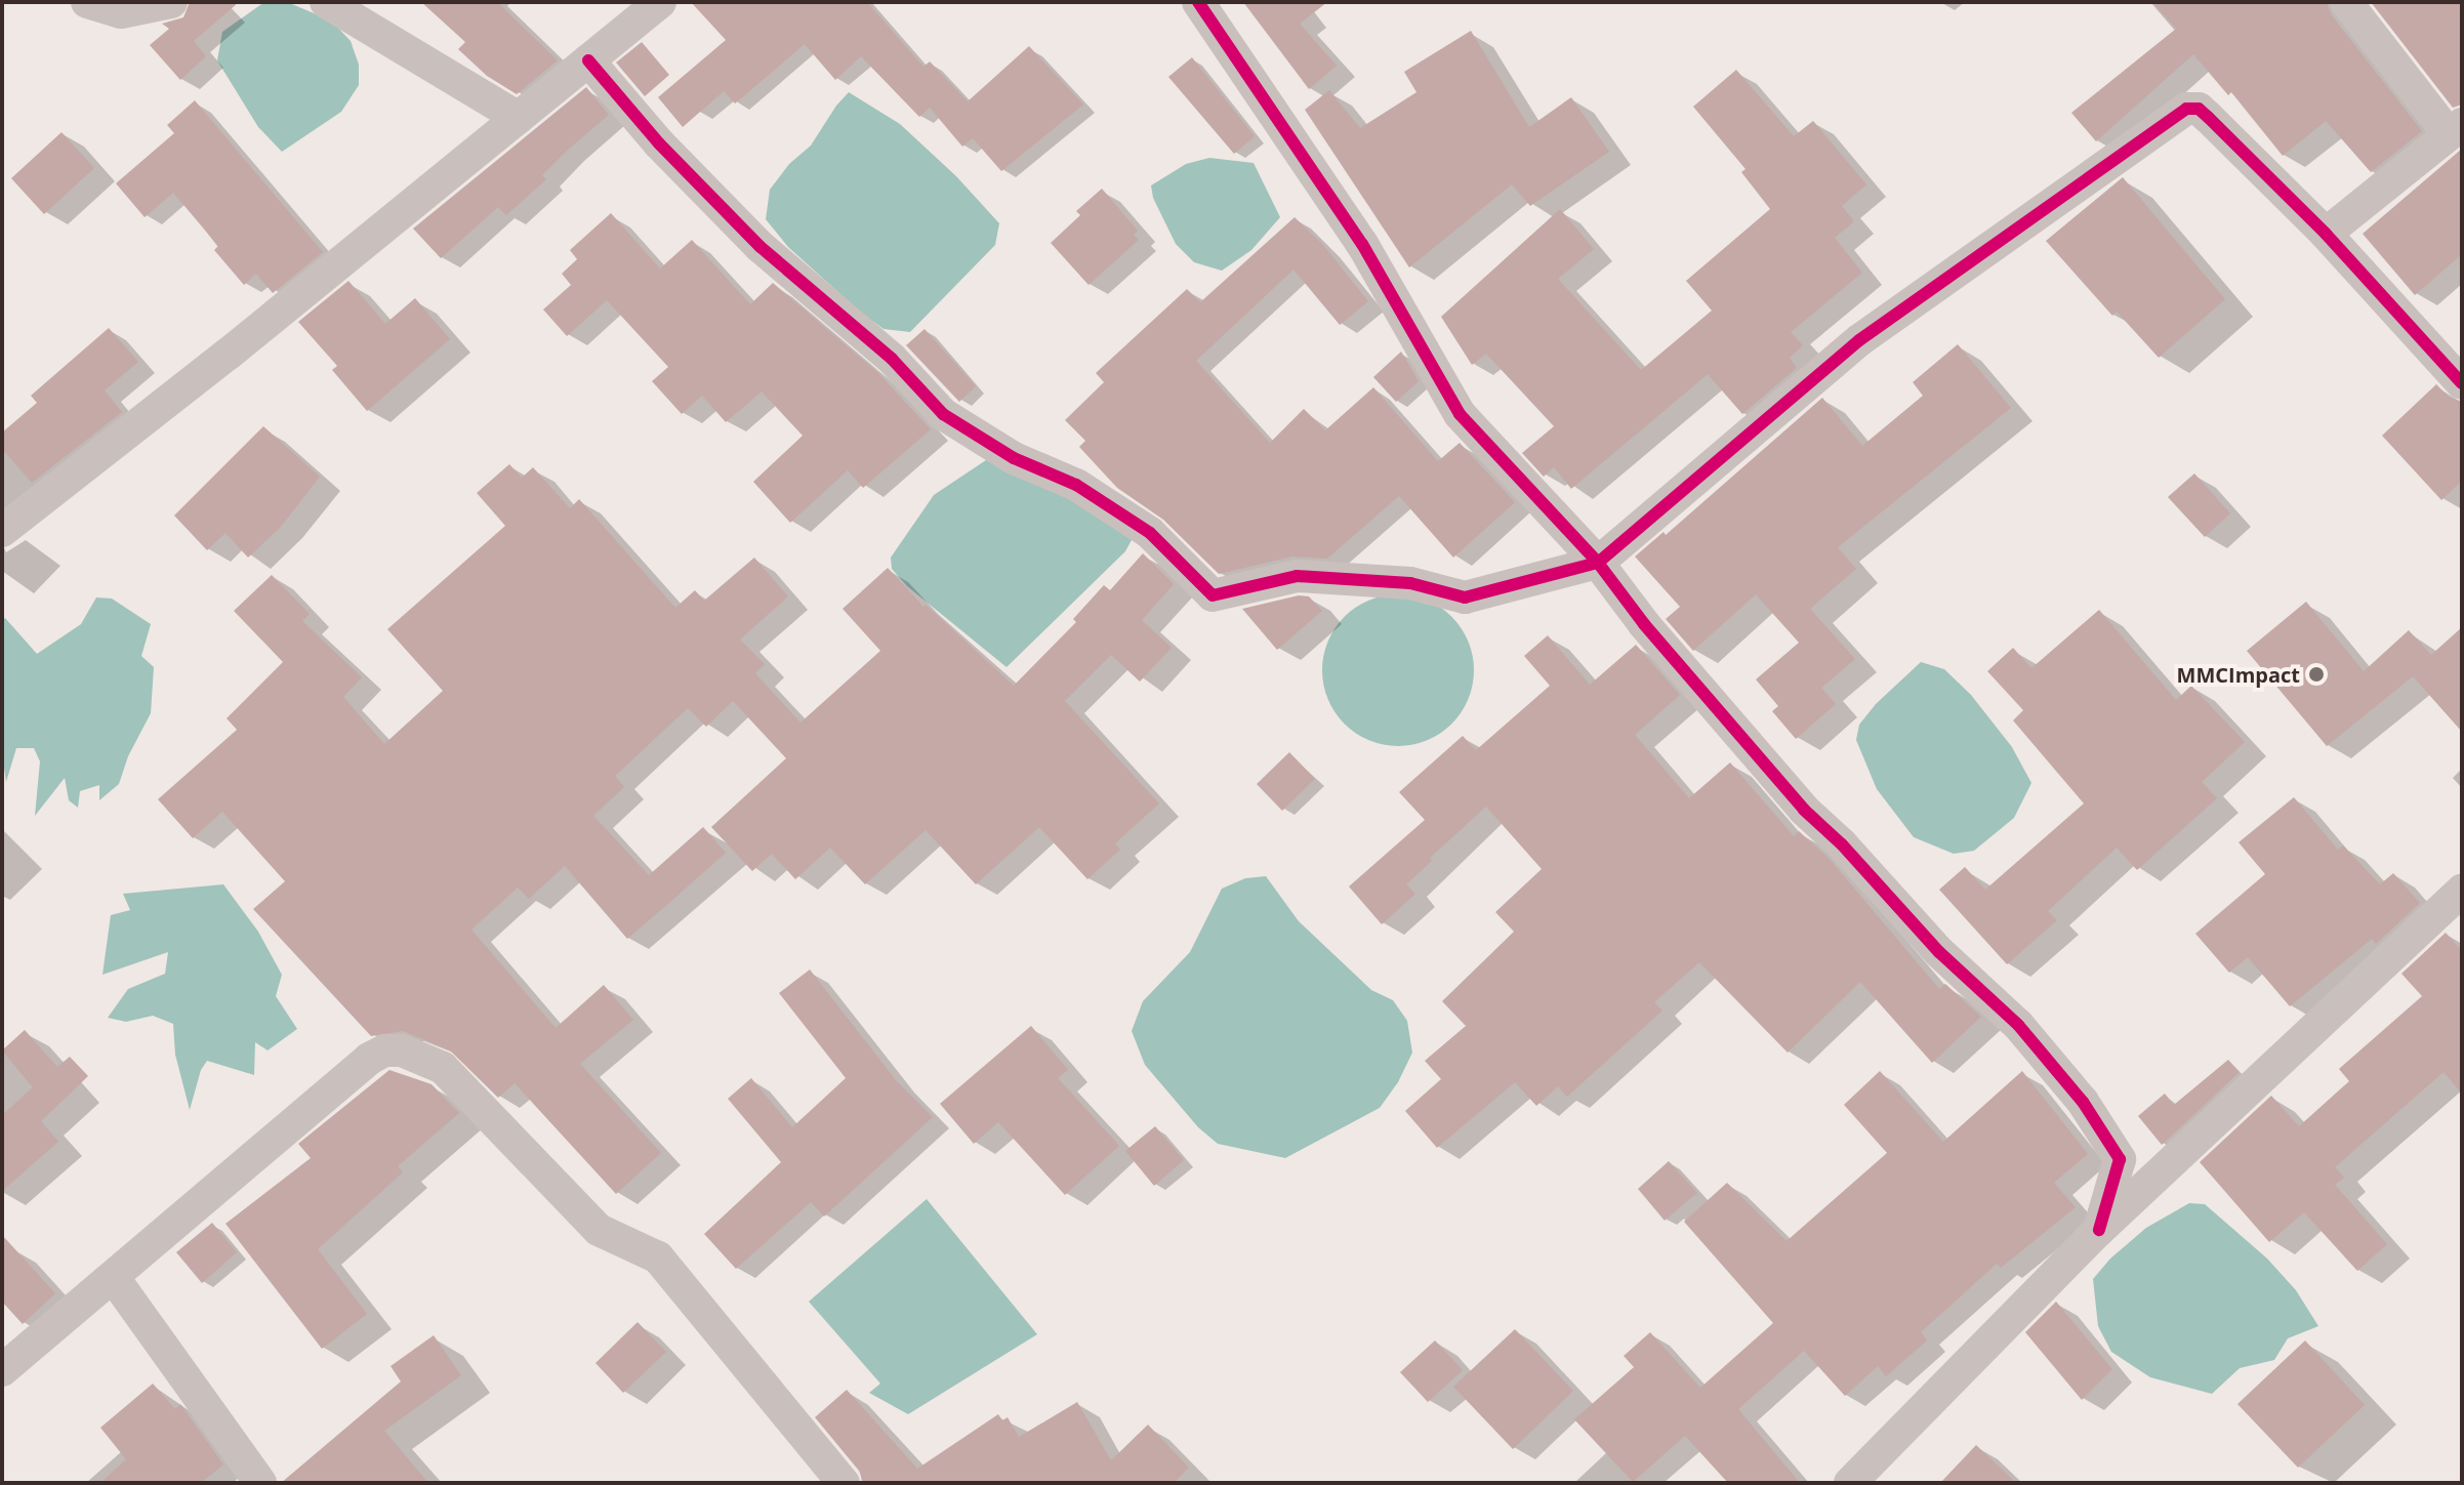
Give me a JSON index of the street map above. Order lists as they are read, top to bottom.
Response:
{
  "places": ["MMCImpact"]
}
